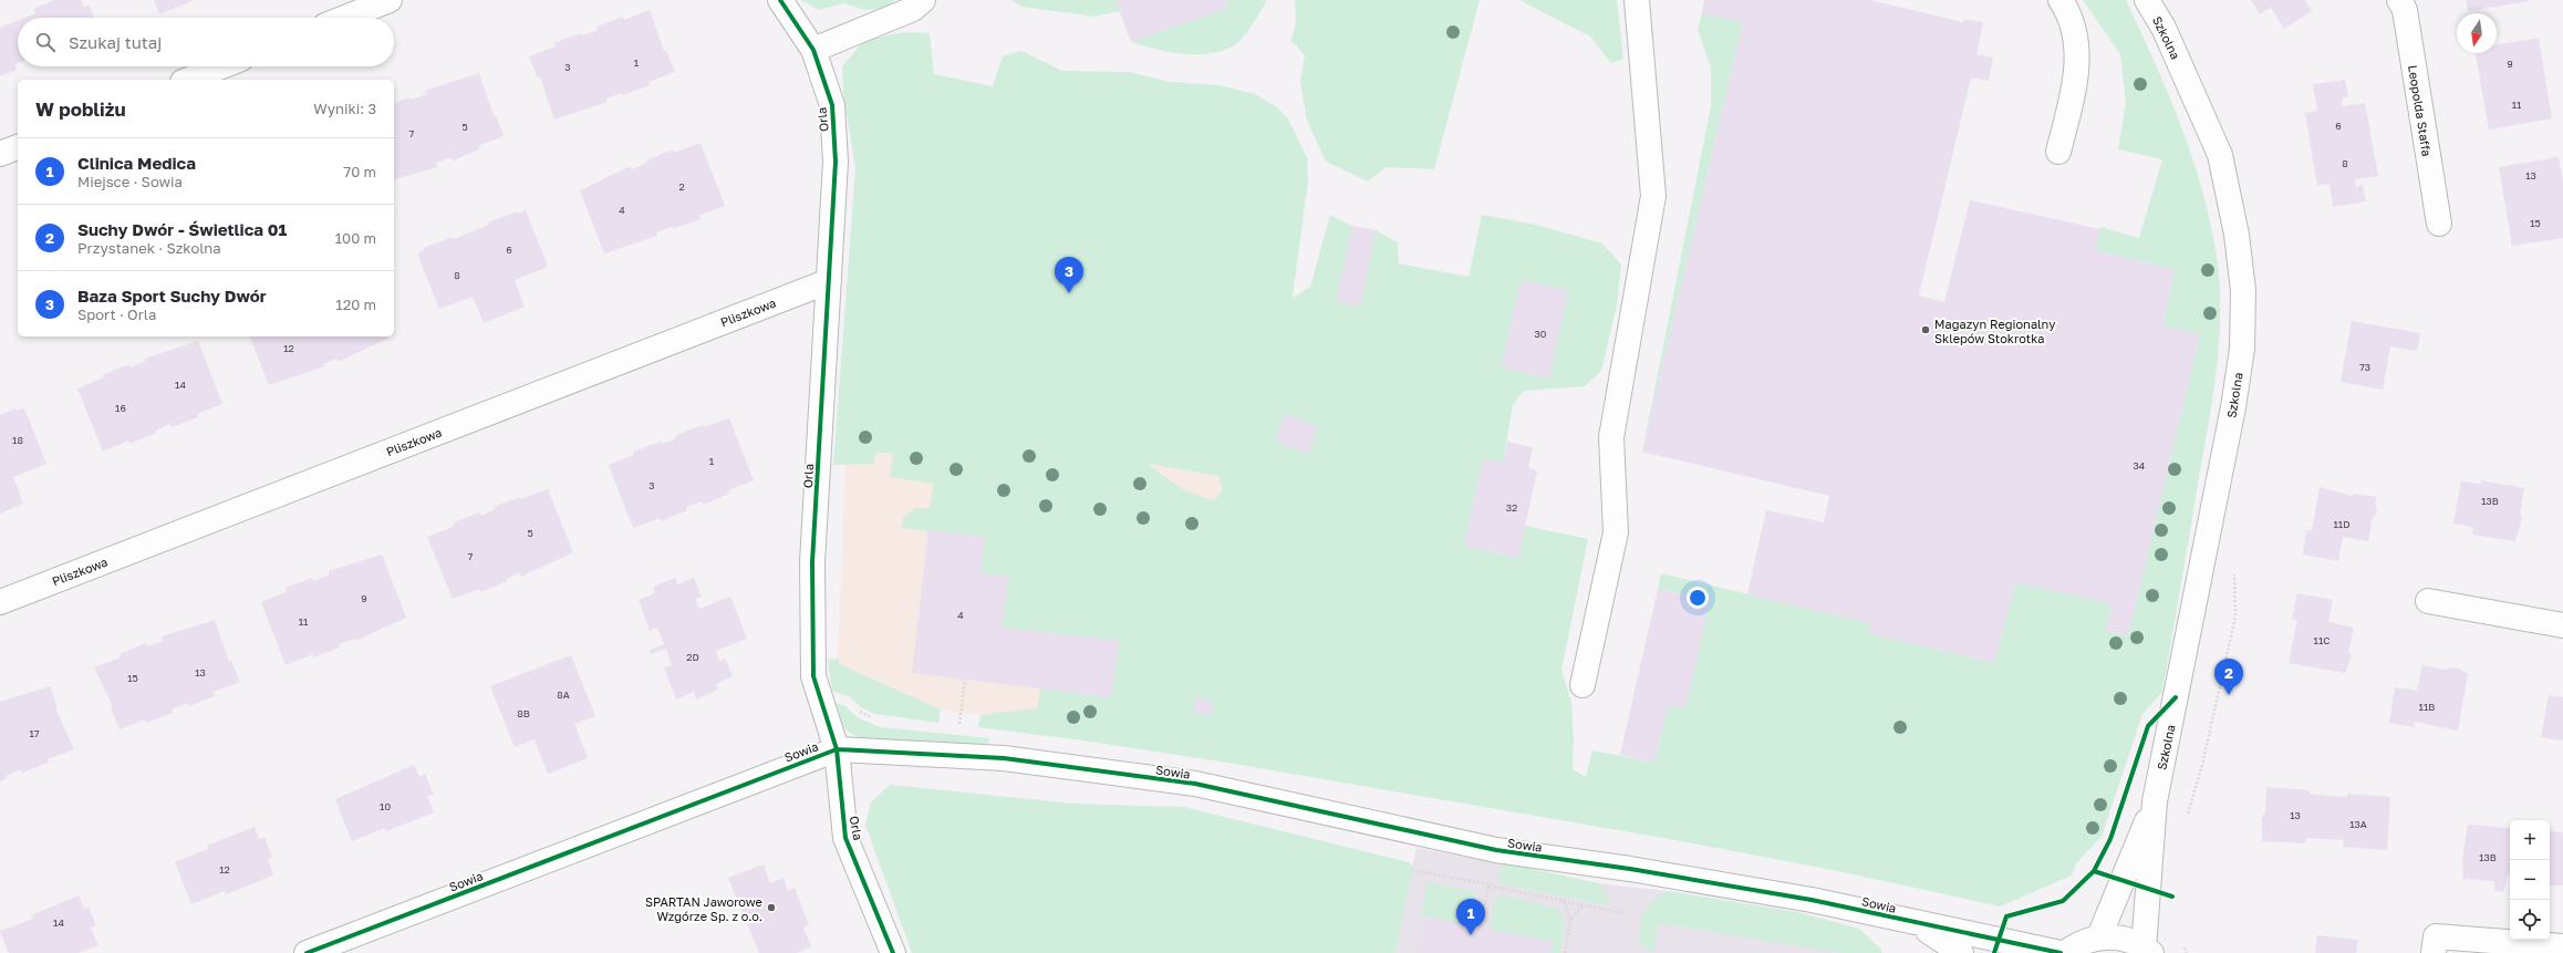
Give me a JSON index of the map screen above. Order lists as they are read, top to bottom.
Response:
{
  "streets": {
    "street": [
      "Szkolna",
      "Leopolda Staffa",
      "Orla",
      "Pliszkowa",
      "Sowia"
    ]
  },
  "crossings": [
    ["Orla", "Pliszkowa"],
    ["Orla", "Sowia"]
  ],
  "places": ["Magazyn Regionalny Sklepów Stokrotka", "SPARTAN Jaworowe Wzgórze Sp. z o.o."],
  "house_numbers": [
    "1",
    "9",
    "3",
    "11",
    "6",
    "5",
    "7",
    "8",
    "13",
    "2",
    "4",
    "15",
    "6",
    "8",
    "30",
    "12",
    "73",
    "14",
    "16",
    "18",
    "1",
    "34",
    "3",
    "13B",
    "32",
    "11D",
    "5",
    "7",
    "9",
    "4",
    "11",
    "11C",
    "2D",
    "13",
    "15",
    "8A",
    "11B",
    "8B",
    "17",
    "10",
    "13",
    "13A",
    "13B",
    "12",
    "14"
  ],
  "north": "bottom",
  "page": {
    "search": "Szukaj tutaj",
    "heading": ["W pobliżu", "Wyniki: 3"],
    "list": [
      {
        "mark": "1",
        "name": "Clinica Medica",
        "note": "Miejsce · Sowia",
        "value": "70 m"
      },
      {
        "mark": "2",
        "name": "Suchy Dwór - Świetlica 01",
        "note": "Przystanek · Szkolna",
        "value": "100 m"
      },
      {
        "mark": "3",
        "name": "Baza Sport Suchy Dwór",
        "note": "Sport · Orla",
        "value": "120 m"
      }
    ],
    "pins": ["3", "2", "1"],
    "map_buttons": ["+", "−"]
  }
}
